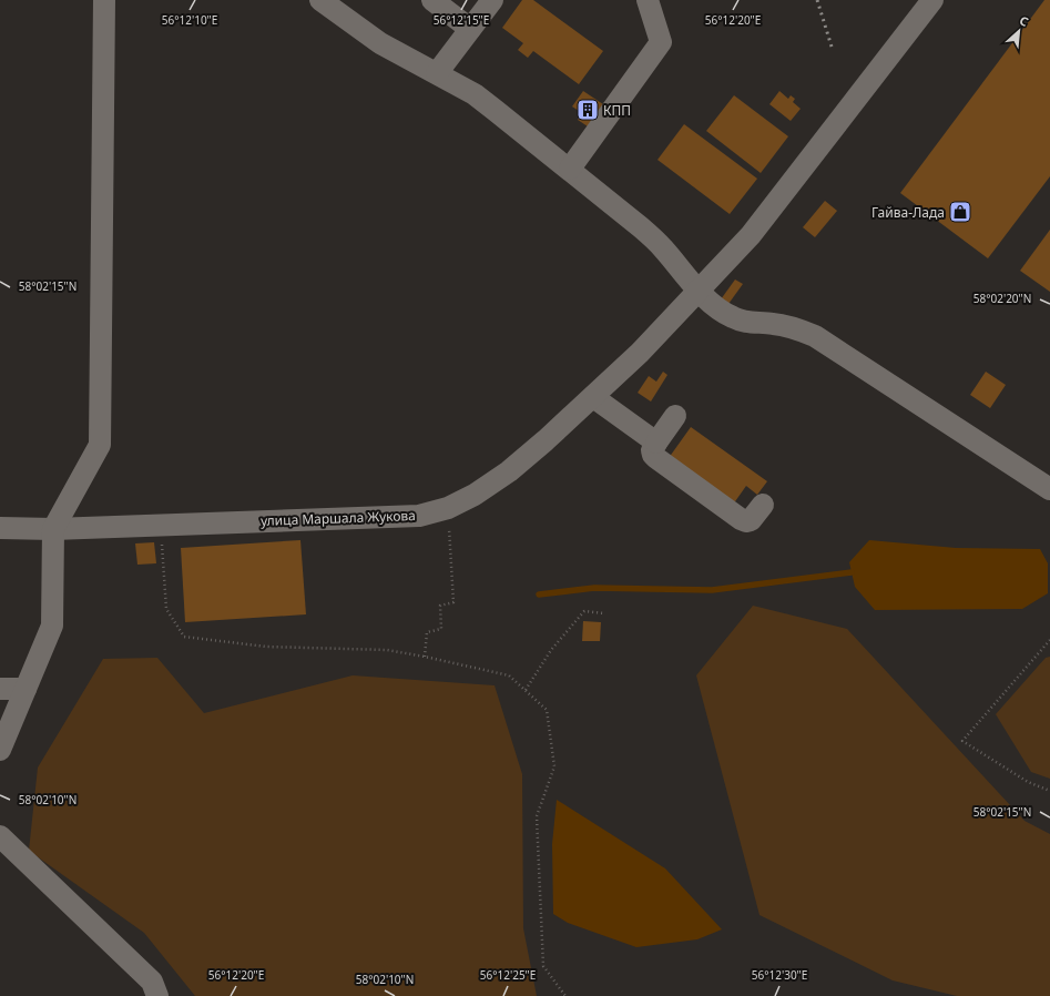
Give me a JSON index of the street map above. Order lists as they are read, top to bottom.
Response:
{
  "streets": {
    "street": ["улица Маршала Жукова"]
  },
  "places": {
    "building": ["КПП"],
    "shop": ["Гайва-Лада"]
  },
  "north": "top right",
  "coordinates": [
    "56°12'10\"E",
    "56°12'15\"E",
    "56°12'20\"E",
    "58°02'15\"N",
    "58°02'20\"N",
    "58°02'10\"N",
    "56°12'25\"E",
    "56°12'30\"E"
  ]
}
